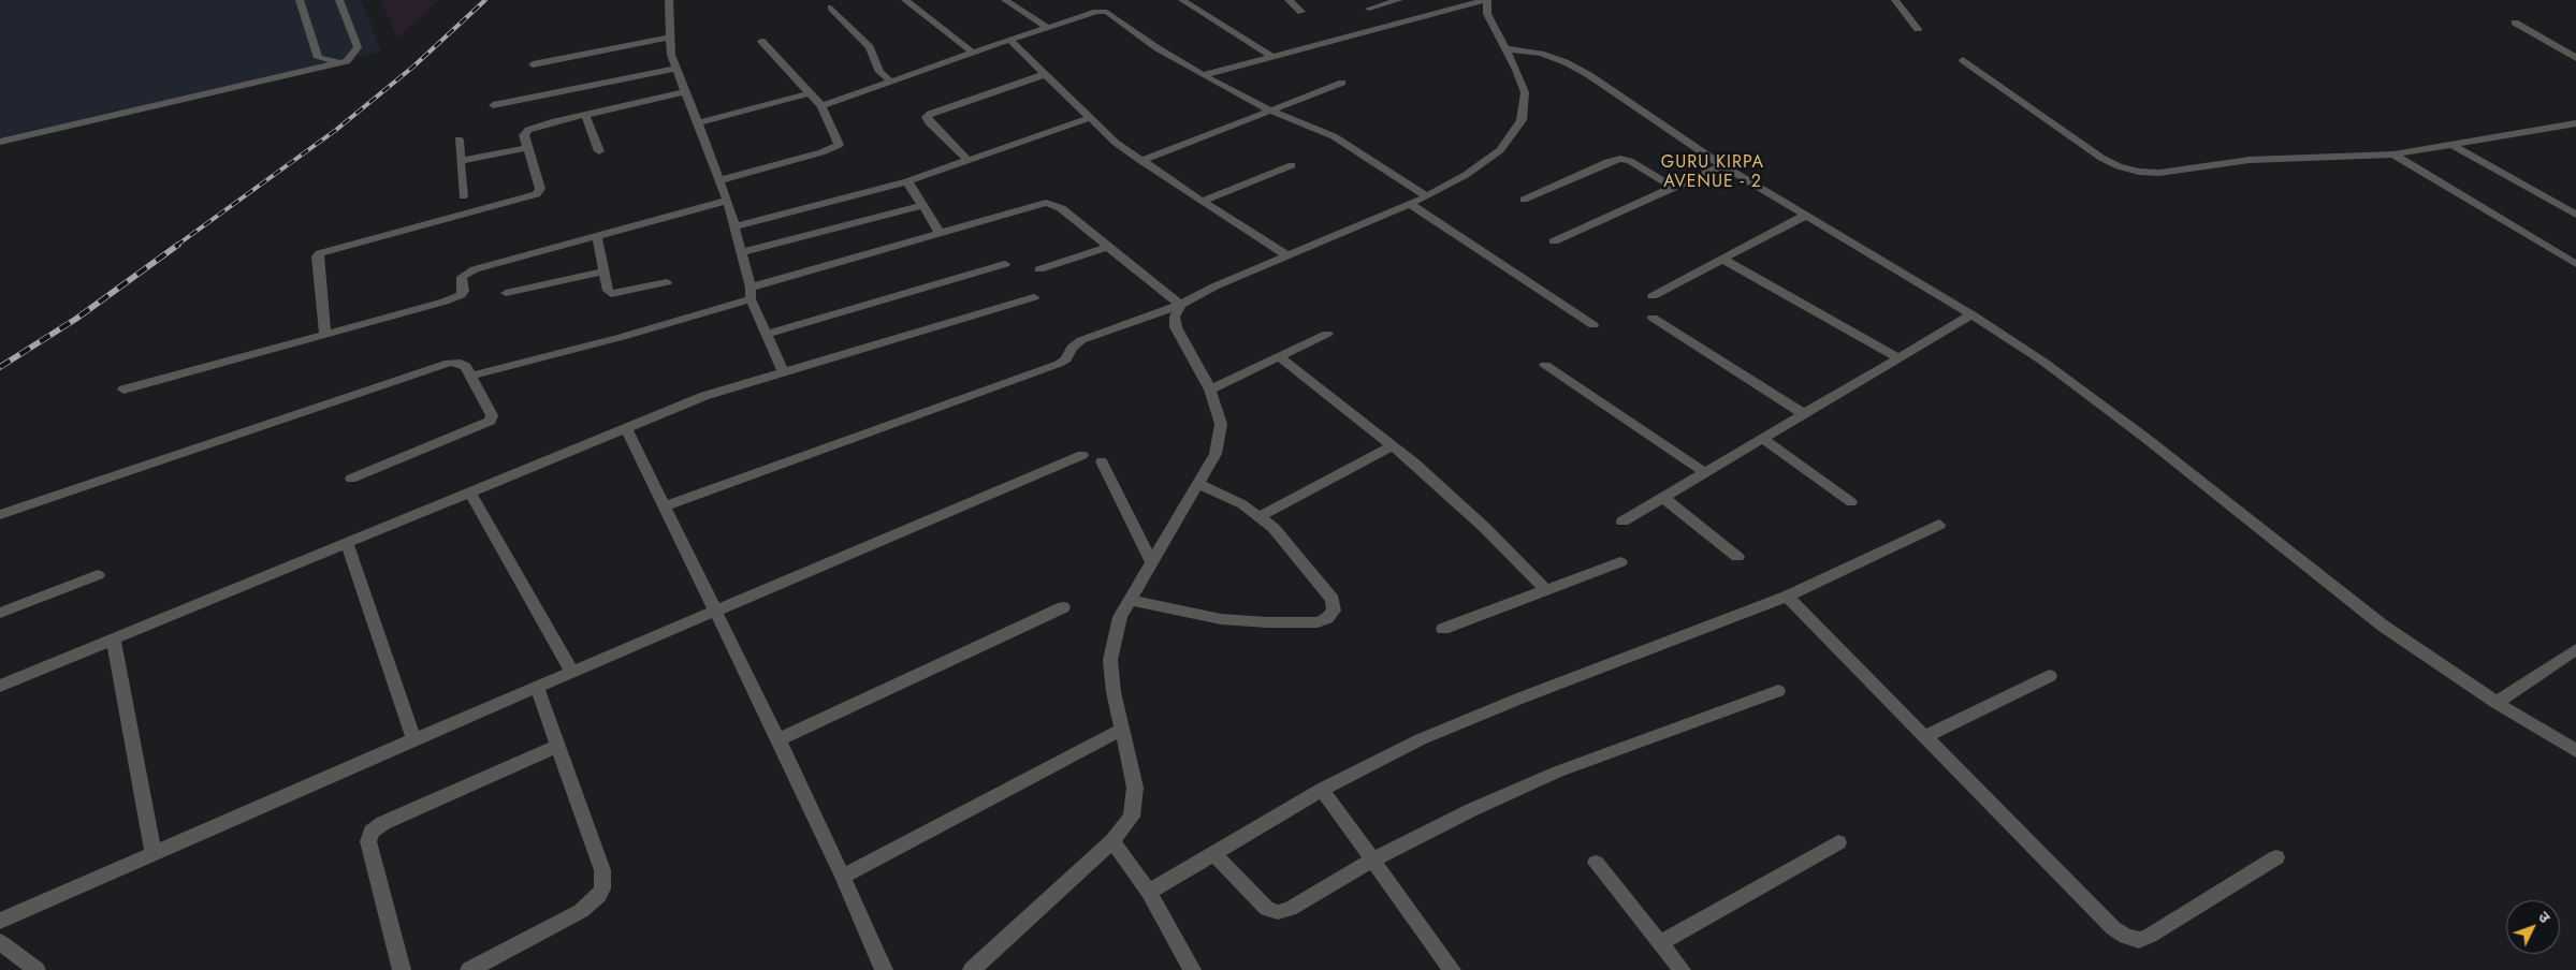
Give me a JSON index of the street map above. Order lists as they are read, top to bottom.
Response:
{
  "districts": ["GURU KIRPA AVENUE - 2"],
  "north": "top right"
}
